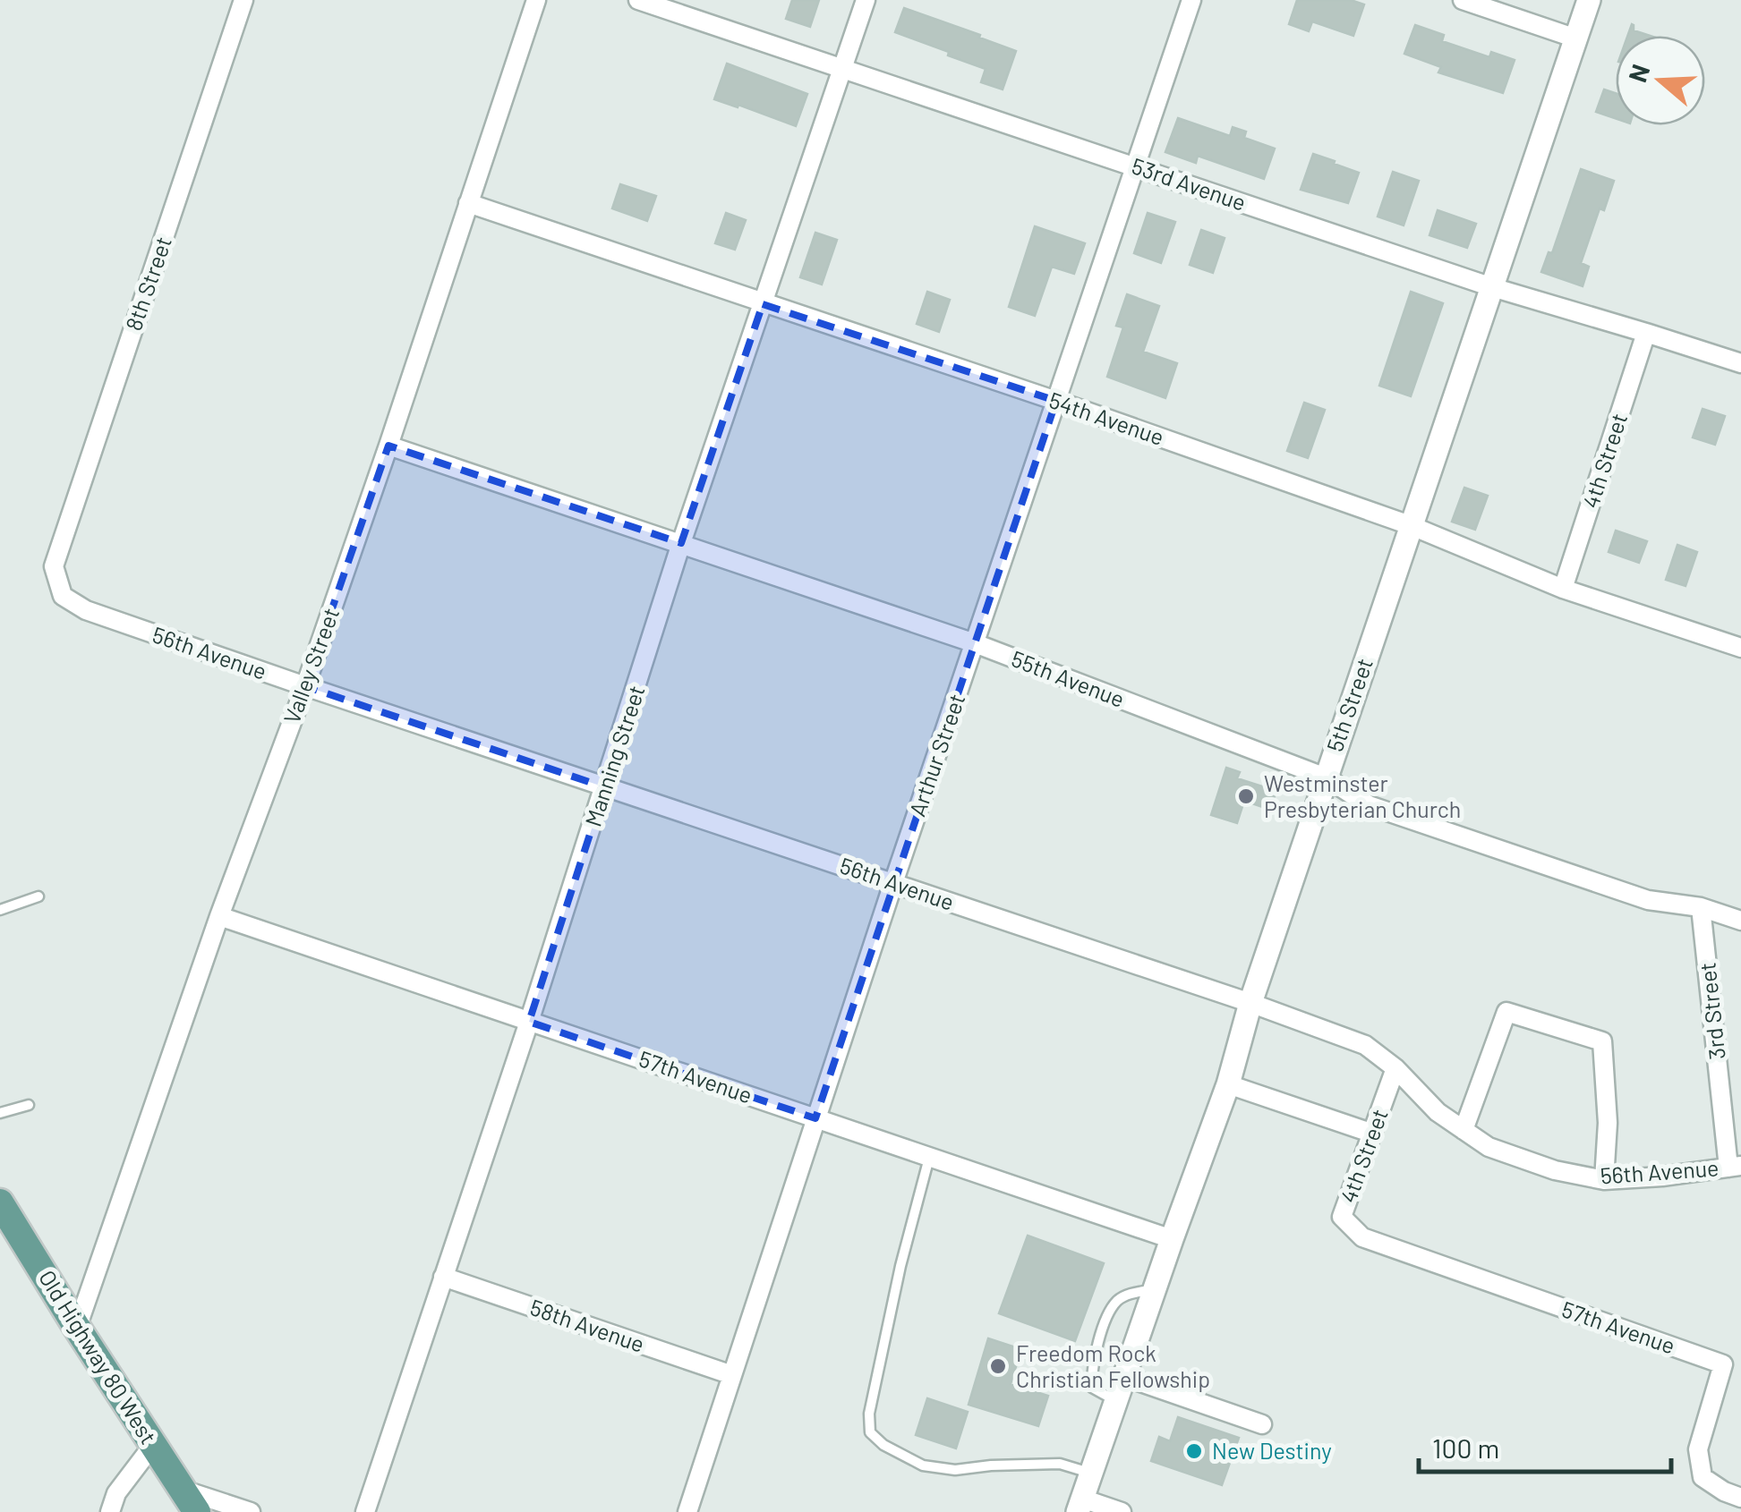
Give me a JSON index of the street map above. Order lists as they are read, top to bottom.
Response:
{
  "streets": {
    "main road": ["Old Highway 80 West"],
    "street": [
      "53rd Avenue",
      "8th Street",
      "54th Avenue",
      "4th Street",
      "56th Avenue",
      "Valley Street",
      "55th Avenue",
      "5th Street",
      "Arthur Street",
      "Manning Street",
      "3rd Street",
      "57th Avenue",
      "58th Avenue"
    ]
  },
  "crossings": [
    ["53rd Avenue", "4th Street"],
    ["53rd Avenue", "5th Street"],
    ["53rd Avenue", "Arthur Street"],
    ["53rd Avenue", "Manning Street"],
    ["8th Street", "56th Avenue"],
    ["54th Avenue", "4th Street"],
    ["54th Avenue", "Valley Street"],
    ["54th Avenue", "5th Street"],
    ["54th Avenue", "Arthur Street"],
    ["54th Avenue", "Manning Street"],
    ["4th Street", "56th Avenue"],
    ["4th Street", "57th Avenue"],
    ["56th Avenue", "Valley Street"],
    ["56th Avenue", "5th Street"],
    ["56th Avenue", "Arthur Street"],
    ["56th Avenue", "Manning Street"],
    ["56th Avenue", "3rd Street"],
    ["Valley Street", "55th Avenue"],
    ["Valley Street", "57th Avenue"],
    ["Valley Street", "Old Highway 80 West"],
    ["55th Avenue", "5th Street"],
    ["55th Avenue", "Arthur Street"],
    ["55th Avenue", "Manning Street"],
    ["55th Avenue", "3rd Street"],
    ["5th Street", "57th Avenue"],
    ["Arthur Street", "57th Avenue"],
    ["Arthur Street", "58th Avenue"],
    ["Manning Street", "57th Avenue"],
    ["Manning Street", "58th Avenue"]
  ],
  "places": ["Westminster Presbyterian Church", "Freedom Rock Christian Fellowship", "New Destiny"],
  "scale_bar": "100 m",
  "north": "left"
}
